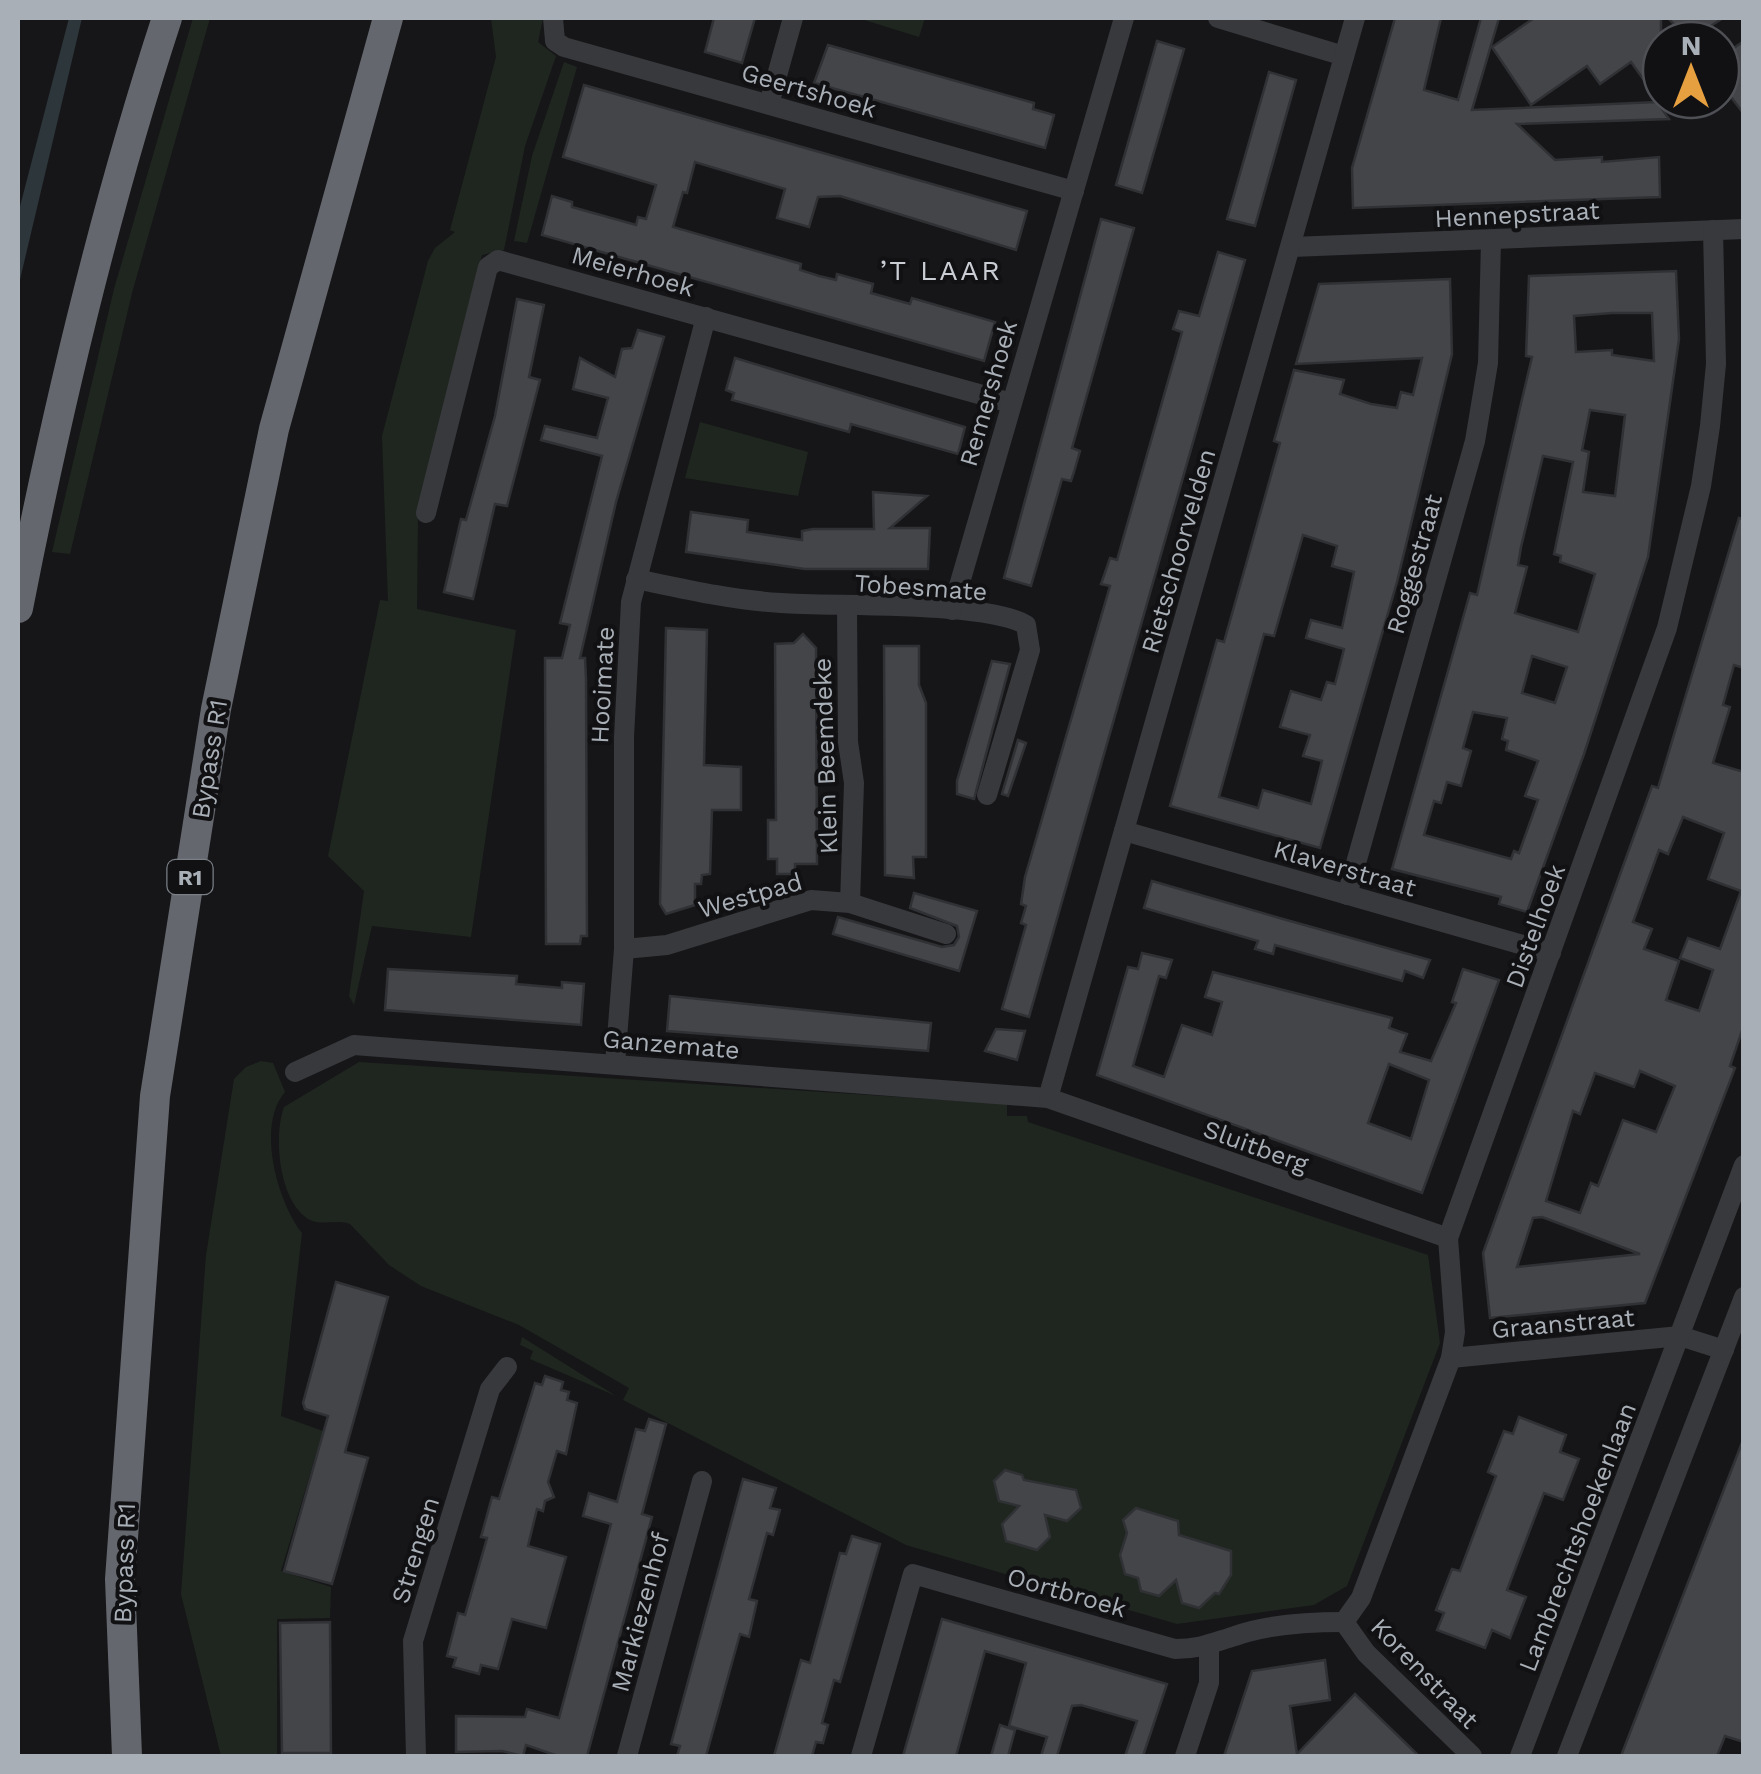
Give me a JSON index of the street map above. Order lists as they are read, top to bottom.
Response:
{
  "streets": {
    "highway": ["Bypass R1", "R1"],
    "street": [
      "Geertshoek",
      "Hennepstraat",
      "Meierhoek",
      "Remershoek",
      "Rietschoorvelden",
      "Roggestraat",
      "Tobesmate",
      "Hooimate",
      "Klein Beemdeke",
      "Klaverstraat",
      "Westpad",
      "Distelhoek",
      "Ganzemate",
      "Sluitberg",
      "Graanstraat",
      "Lambrechtshoekenlaan",
      "Strengen",
      "Oortbroek",
      "Markiezenhof",
      "Korenstraat"
    ]
  },
  "crossings": [
    ["Geertshoek", "Remershoek"],
    ["Hennepstraat", "Rietschoorvelden"],
    ["Hennepstraat", "Roggestraat"],
    ["Hennepstraat", "Distelhoek"],
    ["Meierhoek", "Remershoek"],
    ["Meierhoek", "Hooimate"],
    ["Remershoek", "Tobesmate"],
    ["Rietschoorvelden", "Klaverstraat"],
    ["Rietschoorvelden", "Ganzemate"],
    ["Rietschoorvelden", "Sluitberg"],
    ["Roggestraat", "Klaverstraat"],
    ["Tobesmate", "Hooimate"],
    ["Tobesmate", "Klein Beemdeke"],
    ["Hooimate", "Westpad"],
    ["Hooimate", "Ganzemate"],
    ["Klein Beemdeke", "Westpad"],
    ["Klaverstraat", "Distelhoek"],
    ["Distelhoek", "Sluitberg"],
    ["Distelhoek", "Graanstraat"],
    ["Distelhoek", "Korenstraat"],
    ["Ganzemate", "Sluitberg"],
    ["Graanstraat", "Lambrechtshoekenlaan"]
  ],
  "districts": ["’T LAAR"],
  "north": "top"
}
